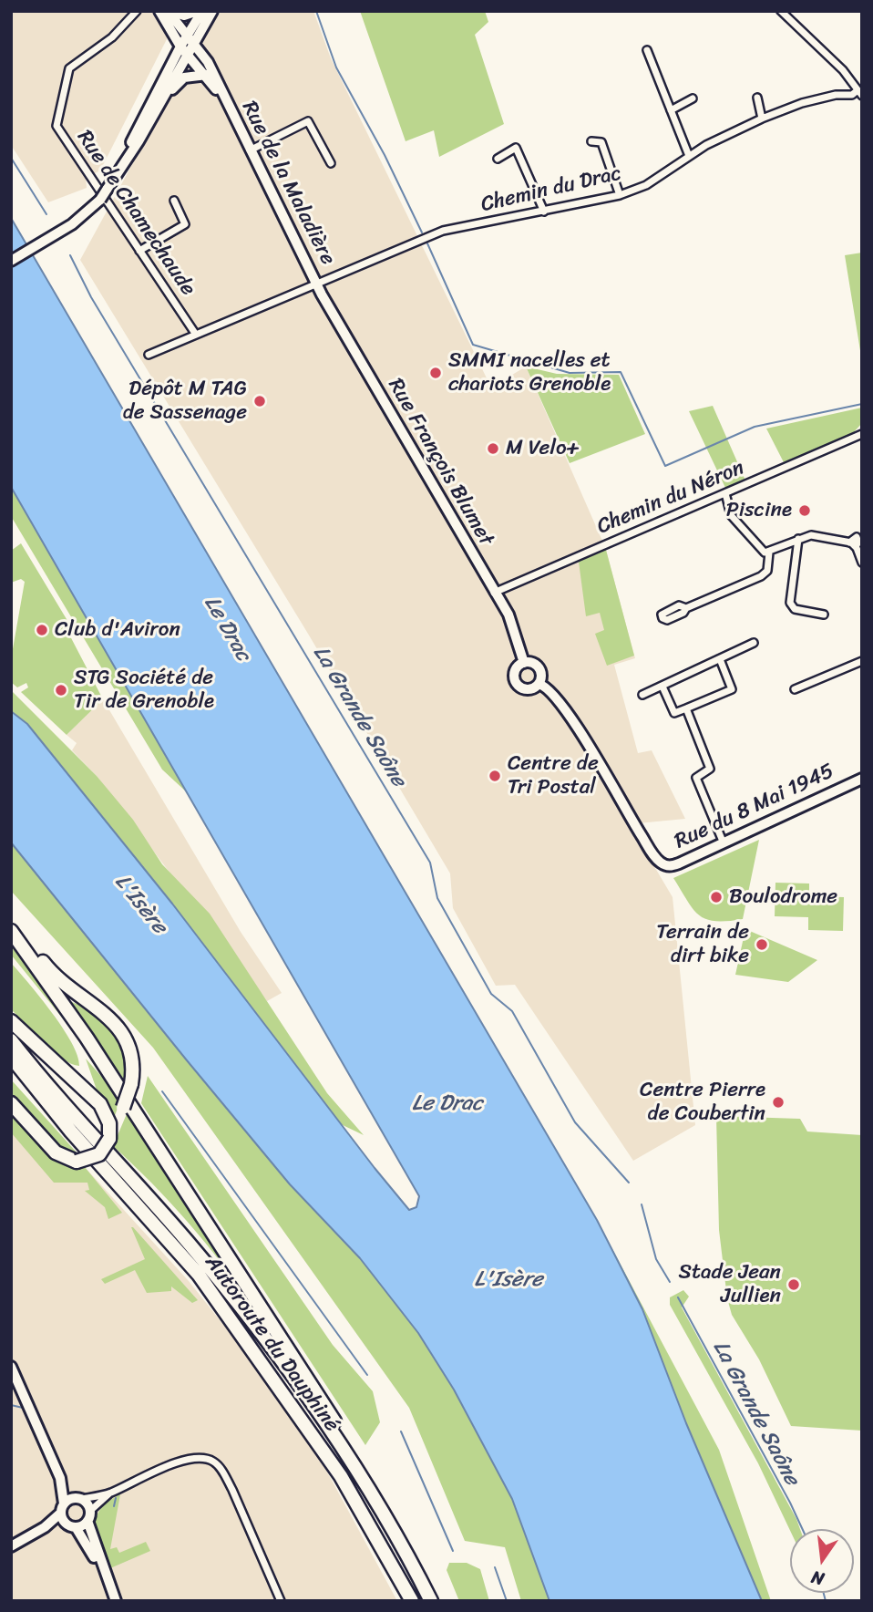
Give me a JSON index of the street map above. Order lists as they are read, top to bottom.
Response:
{
  "streets": {
    "highway": ["Autoroute du Dauphiné"],
    "street": [
      "Rue de la Maladière",
      "Chemin du Drac",
      "Rue de Chamechaude",
      "Rue François Blumet",
      "Chemin du Néron",
      "Rue du 8 Mai 1945"
    ]
  },
  "crossings": [
    ["Rue de la Maladière", "Chemin du Drac"],
    ["Rue de la Maladière", "Rue François Blumet"],
    ["Chemin du Drac", "Rue François Blumet"],
    ["Rue François Blumet", "Chemin du Néron"],
    ["Rue François Blumet", "Rue du 8 Mai 1945"]
  ],
  "water": ["Le Drac", "La Grande Saône", "L'Isère"],
  "places": [
    "SMMI nacelles et chariots Grenoble",
    "Dépôt M TAG de Sassenage",
    "M Velo+",
    "Piscine",
    "Club d'Aviron",
    "STG Société de Tir de Grenoble",
    "Centre de Tri Postal",
    "Boulodrome",
    "Terrain de dirt bike",
    "Centre Pierre de Coubertin",
    "Stade Jean Jullien"
  ],
  "north": "bottom"
}
